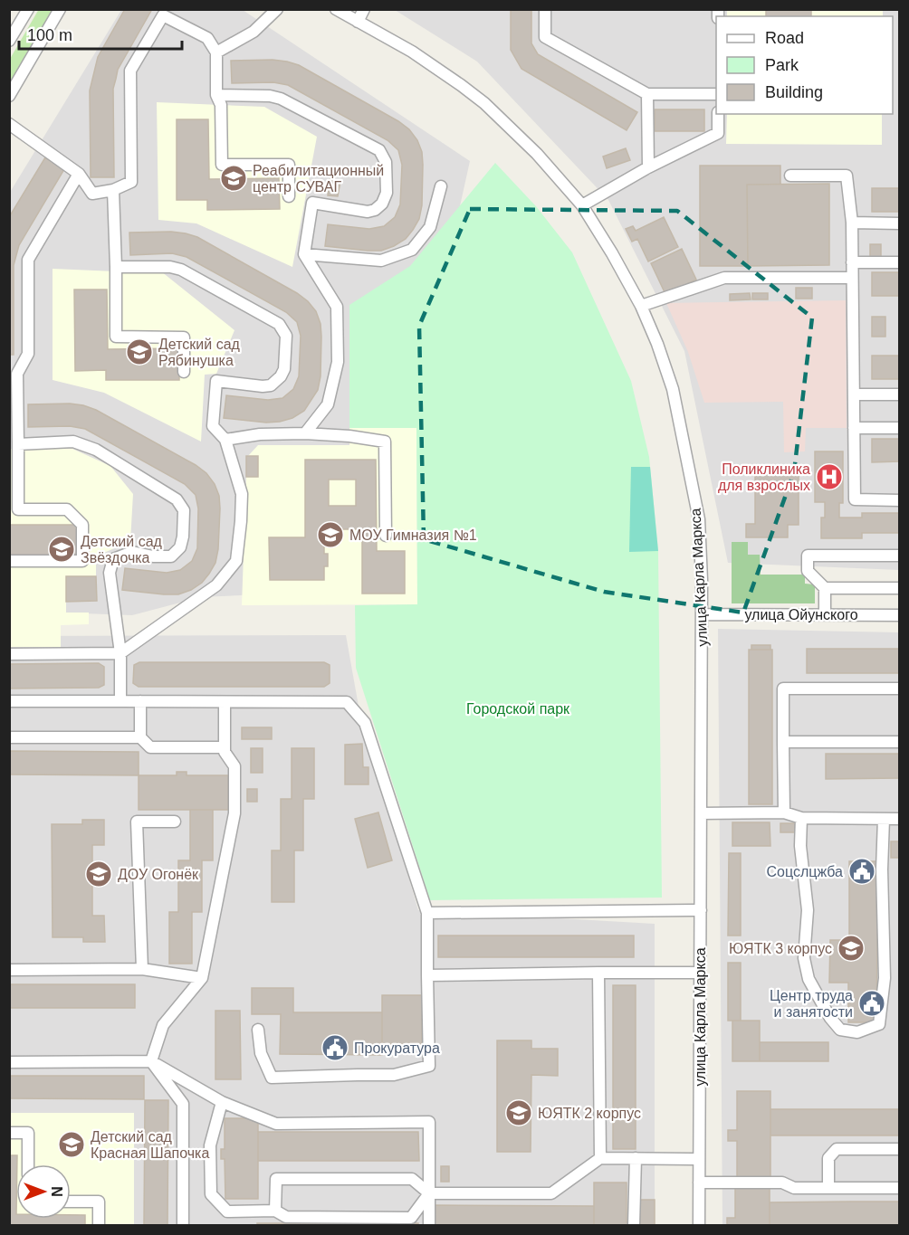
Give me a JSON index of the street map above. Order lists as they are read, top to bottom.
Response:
{
  "streets": {
    "street": ["улица Карла Маркса", "улица Ойунского"]
  },
  "crossings": [
    ["улица Карла Маркса", "улица Ойунского"]
  ],
  "parks": ["Городской парк"],
  "places": {
    "school or university": [
      "Реабилитационный центр СУВАГ",
      "Детский сад Рябинушка",
      "МОУ Гимназия №1",
      "Детский сад Звёздочка",
      "ДОУ Огонёк",
      "ЮЯТК 3 корпус",
      "ЮЯТК 2 корпус",
      "Детский сад Красная Шапочка"
    ],
    "hospital": ["Поликлиника для взрослых"],
    "public building": ["Соцслцжба", "Центр труда и занятости", "Прокуратура"]
  },
  "legend": ["Road", "Park", "Building"],
  "scale_bar": "100 m",
  "north": "right"
}
